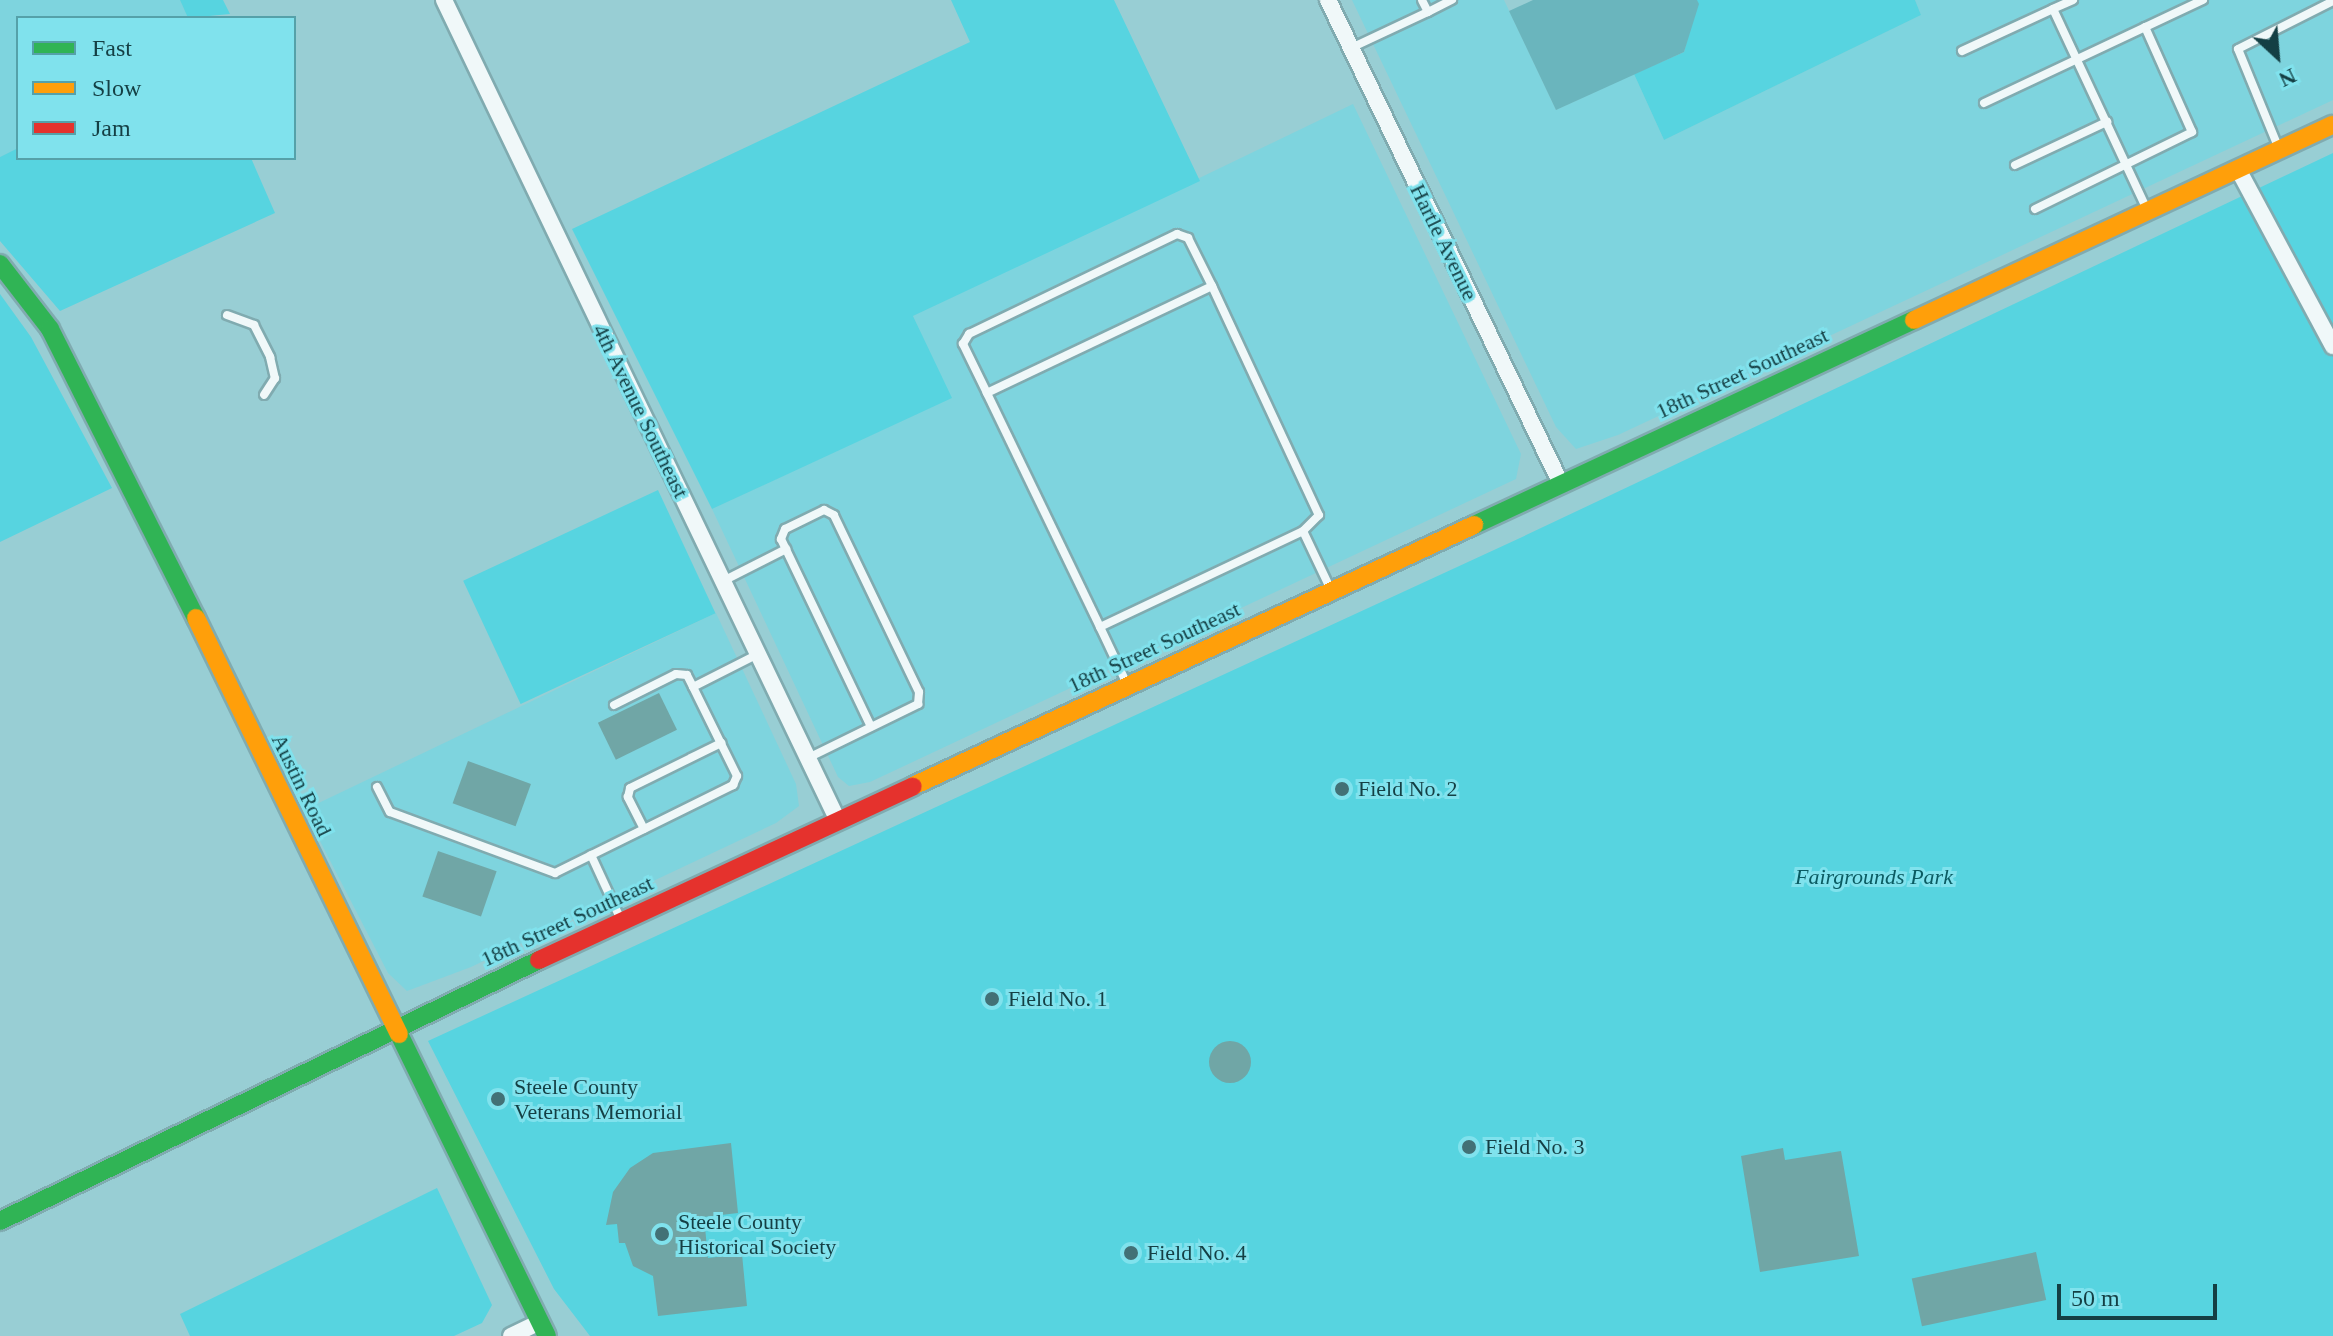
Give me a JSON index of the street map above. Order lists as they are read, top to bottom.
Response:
{
  "streets": {
    "street": [
      "Hartle Avenue",
      "18th Street Southeast",
      "4th Avenue Southeast",
      "Austin Road"
    ]
  },
  "crossings": [
    ["Hartle Avenue", "18th Street Southeast"],
    ["18th Street Southeast", "4th Avenue Southeast"],
    ["18th Street Southeast", "Austin Road"]
  ],
  "parks": ["Fairgrounds Park"],
  "places": [
    "Field No. 2",
    "Field No. 1",
    "Steele County Veterans Memorial",
    "Field No. 3",
    "Steele County Historical Society",
    "Field No. 4"
  ],
  "legend": ["Fast", "Slow", "Jam"],
  "scale_bar": "50 m",
  "north": "bottom right"
}
